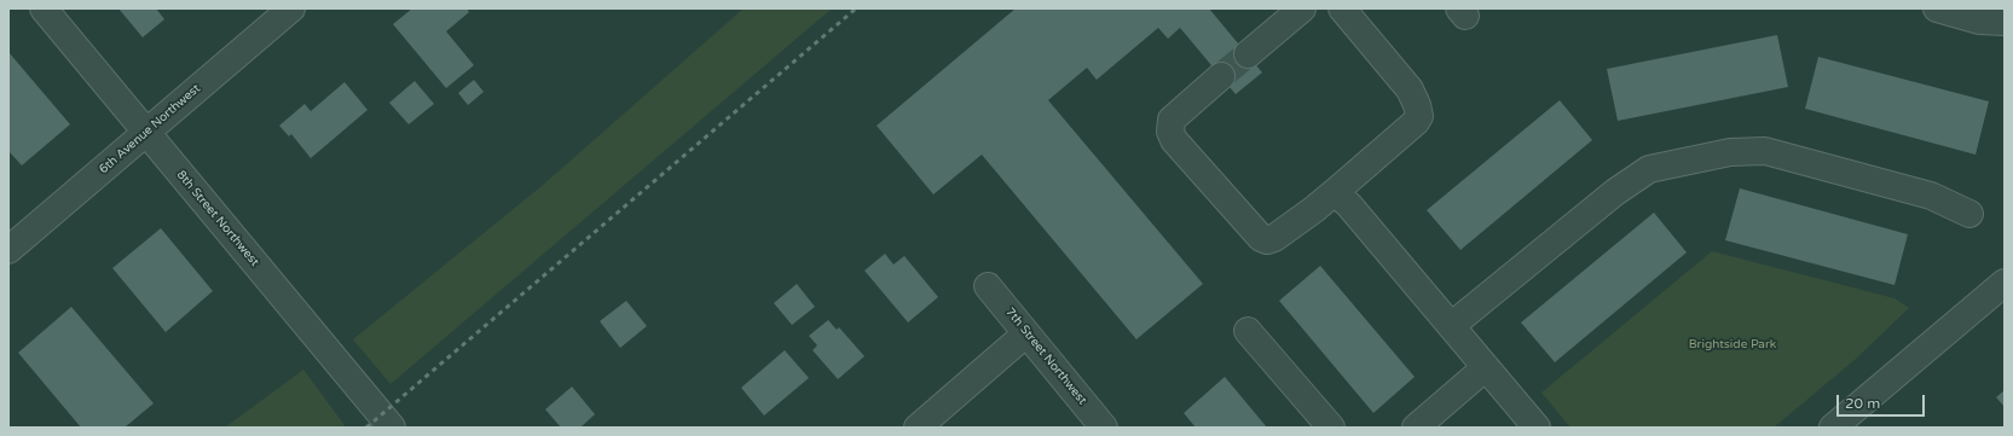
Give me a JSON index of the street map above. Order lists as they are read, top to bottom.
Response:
{
  "streets": {
    "street": ["6th Avenue Northwest", "8th Street Northwest", "7th Street Northwest"]
  },
  "crossings": [
    ["6th Avenue Northwest", "8th Street Northwest"]
  ],
  "parks": ["Brightside Park"],
  "scale_bar": "20 m"
}
